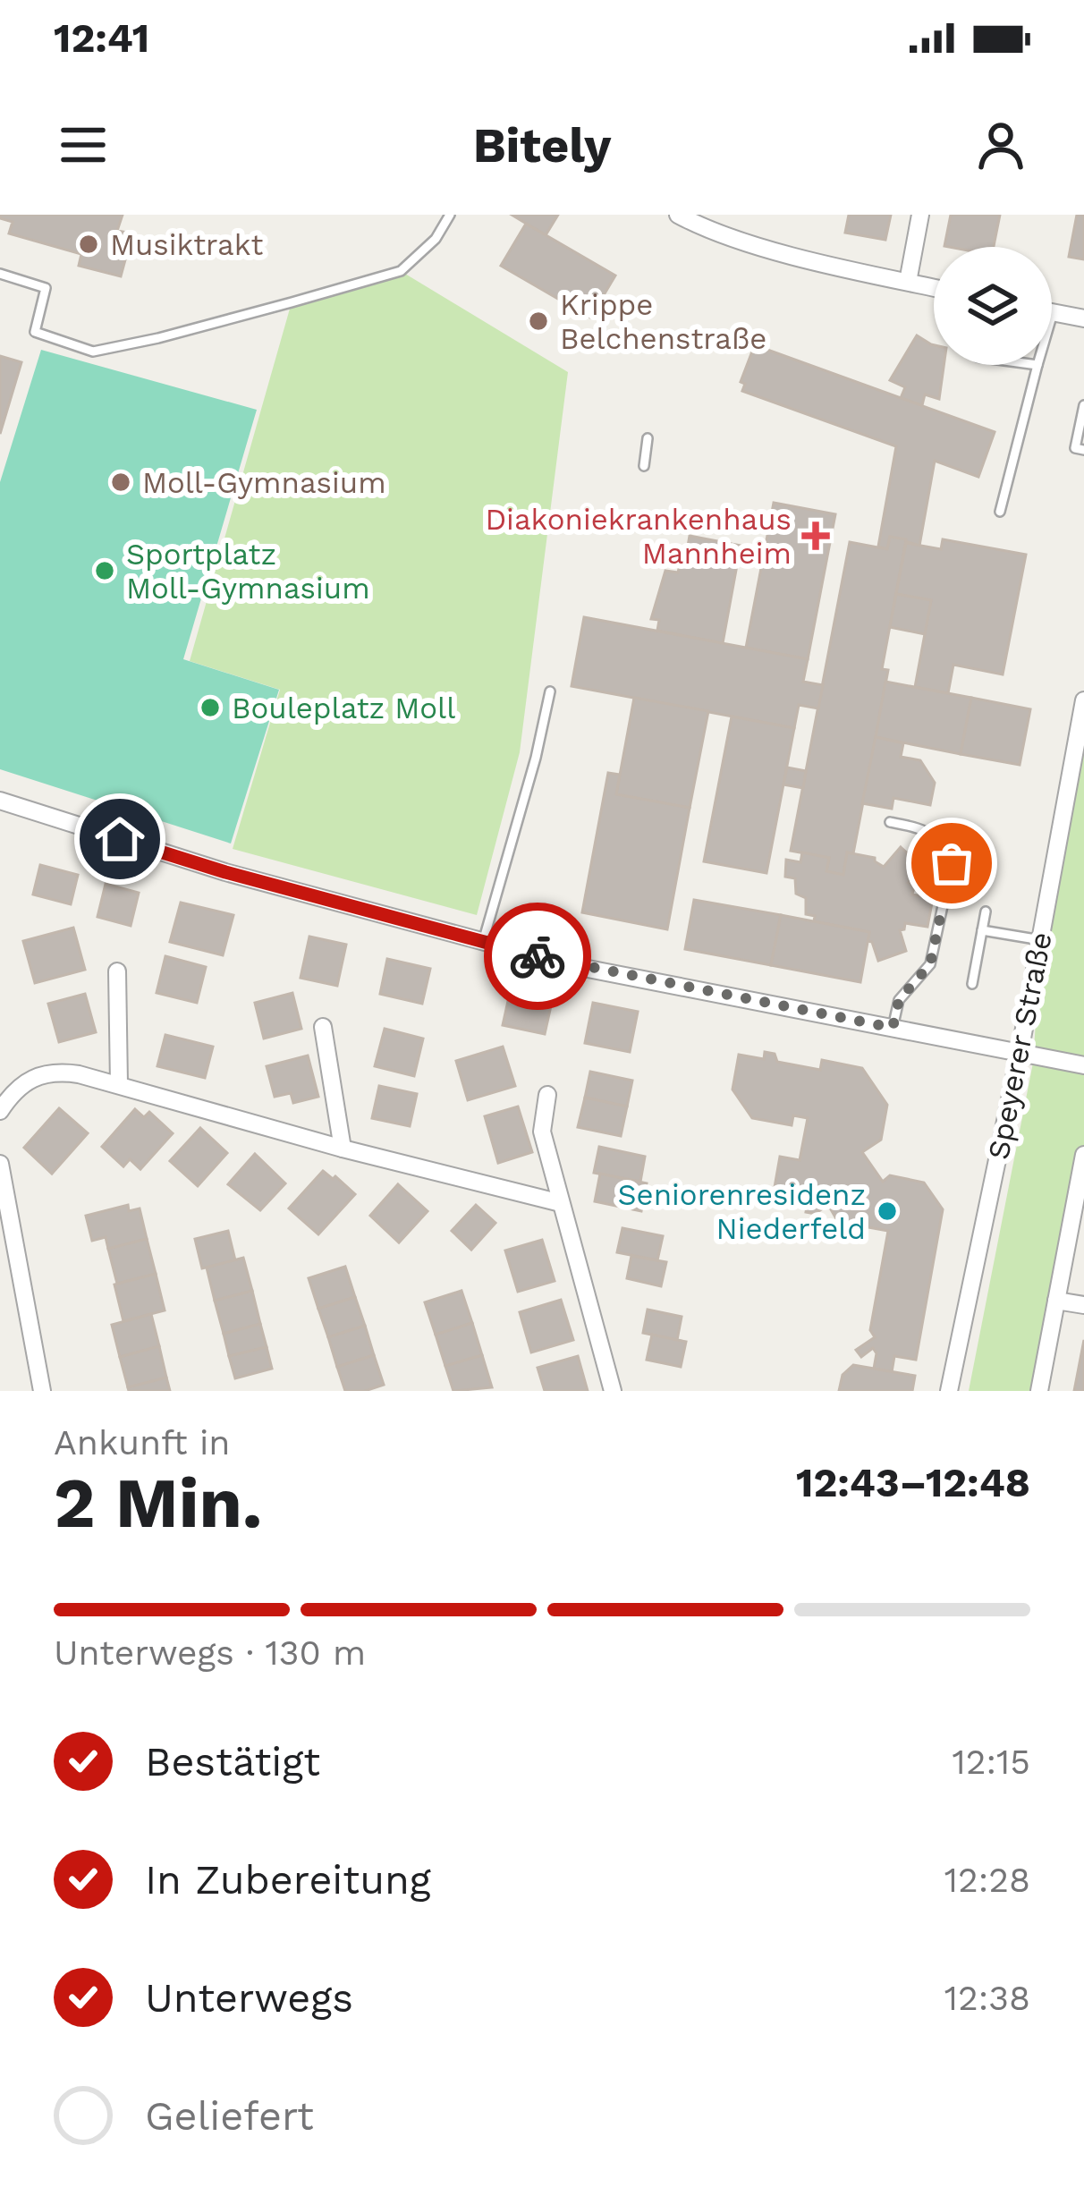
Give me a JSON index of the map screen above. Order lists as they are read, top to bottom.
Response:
{
  "streets": {
    "street": ["Speyerer Straße"]
  },
  "places": {
    "other": [
      "Musiktrakt",
      "Krippe Belchenstraße",
      "Moll-Gymnasium",
      "Sportplatz Moll-Gymnasium",
      "Bouleplatz Moll",
      "Seniorenresidenz Niederfeld"
    ],
    "health": ["Diakoniekrankenhaus Mannheim"]
  },
  "page": {
    "status": "12:41",
    "header": "Bitely",
    "heading": ["2 Min.", "Ankunft in", "12:43–12:48"],
    "bar": "Unterwegs · 130 m",
    "list": [
      ["Bestätigt", "12:15"],
      ["In Zubereitung", "12:28"],
      ["Unterwegs", "12:38"],
      "Geliefert"
    ]
  }
}
